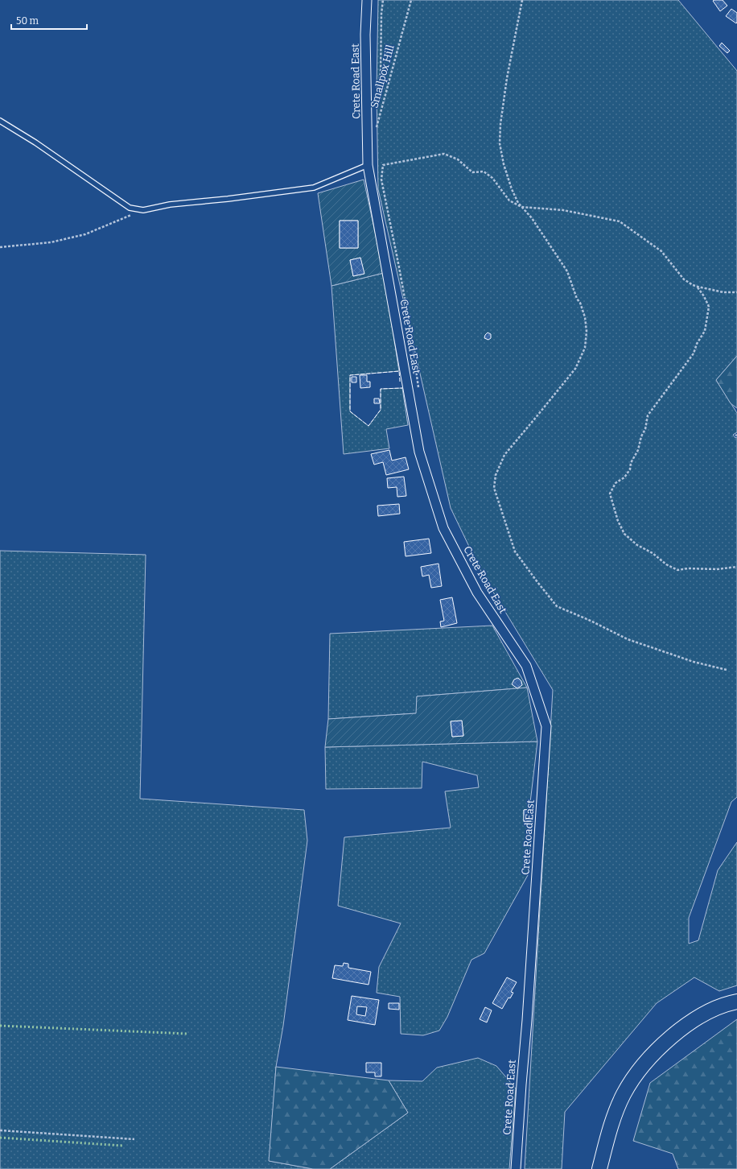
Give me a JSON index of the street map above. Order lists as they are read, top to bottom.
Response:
{
  "streets": {
    "street": ["Crete Road East"],
    "path": ["Smallpox Hill"]
  },
  "scale_bar": "50 m"
}
